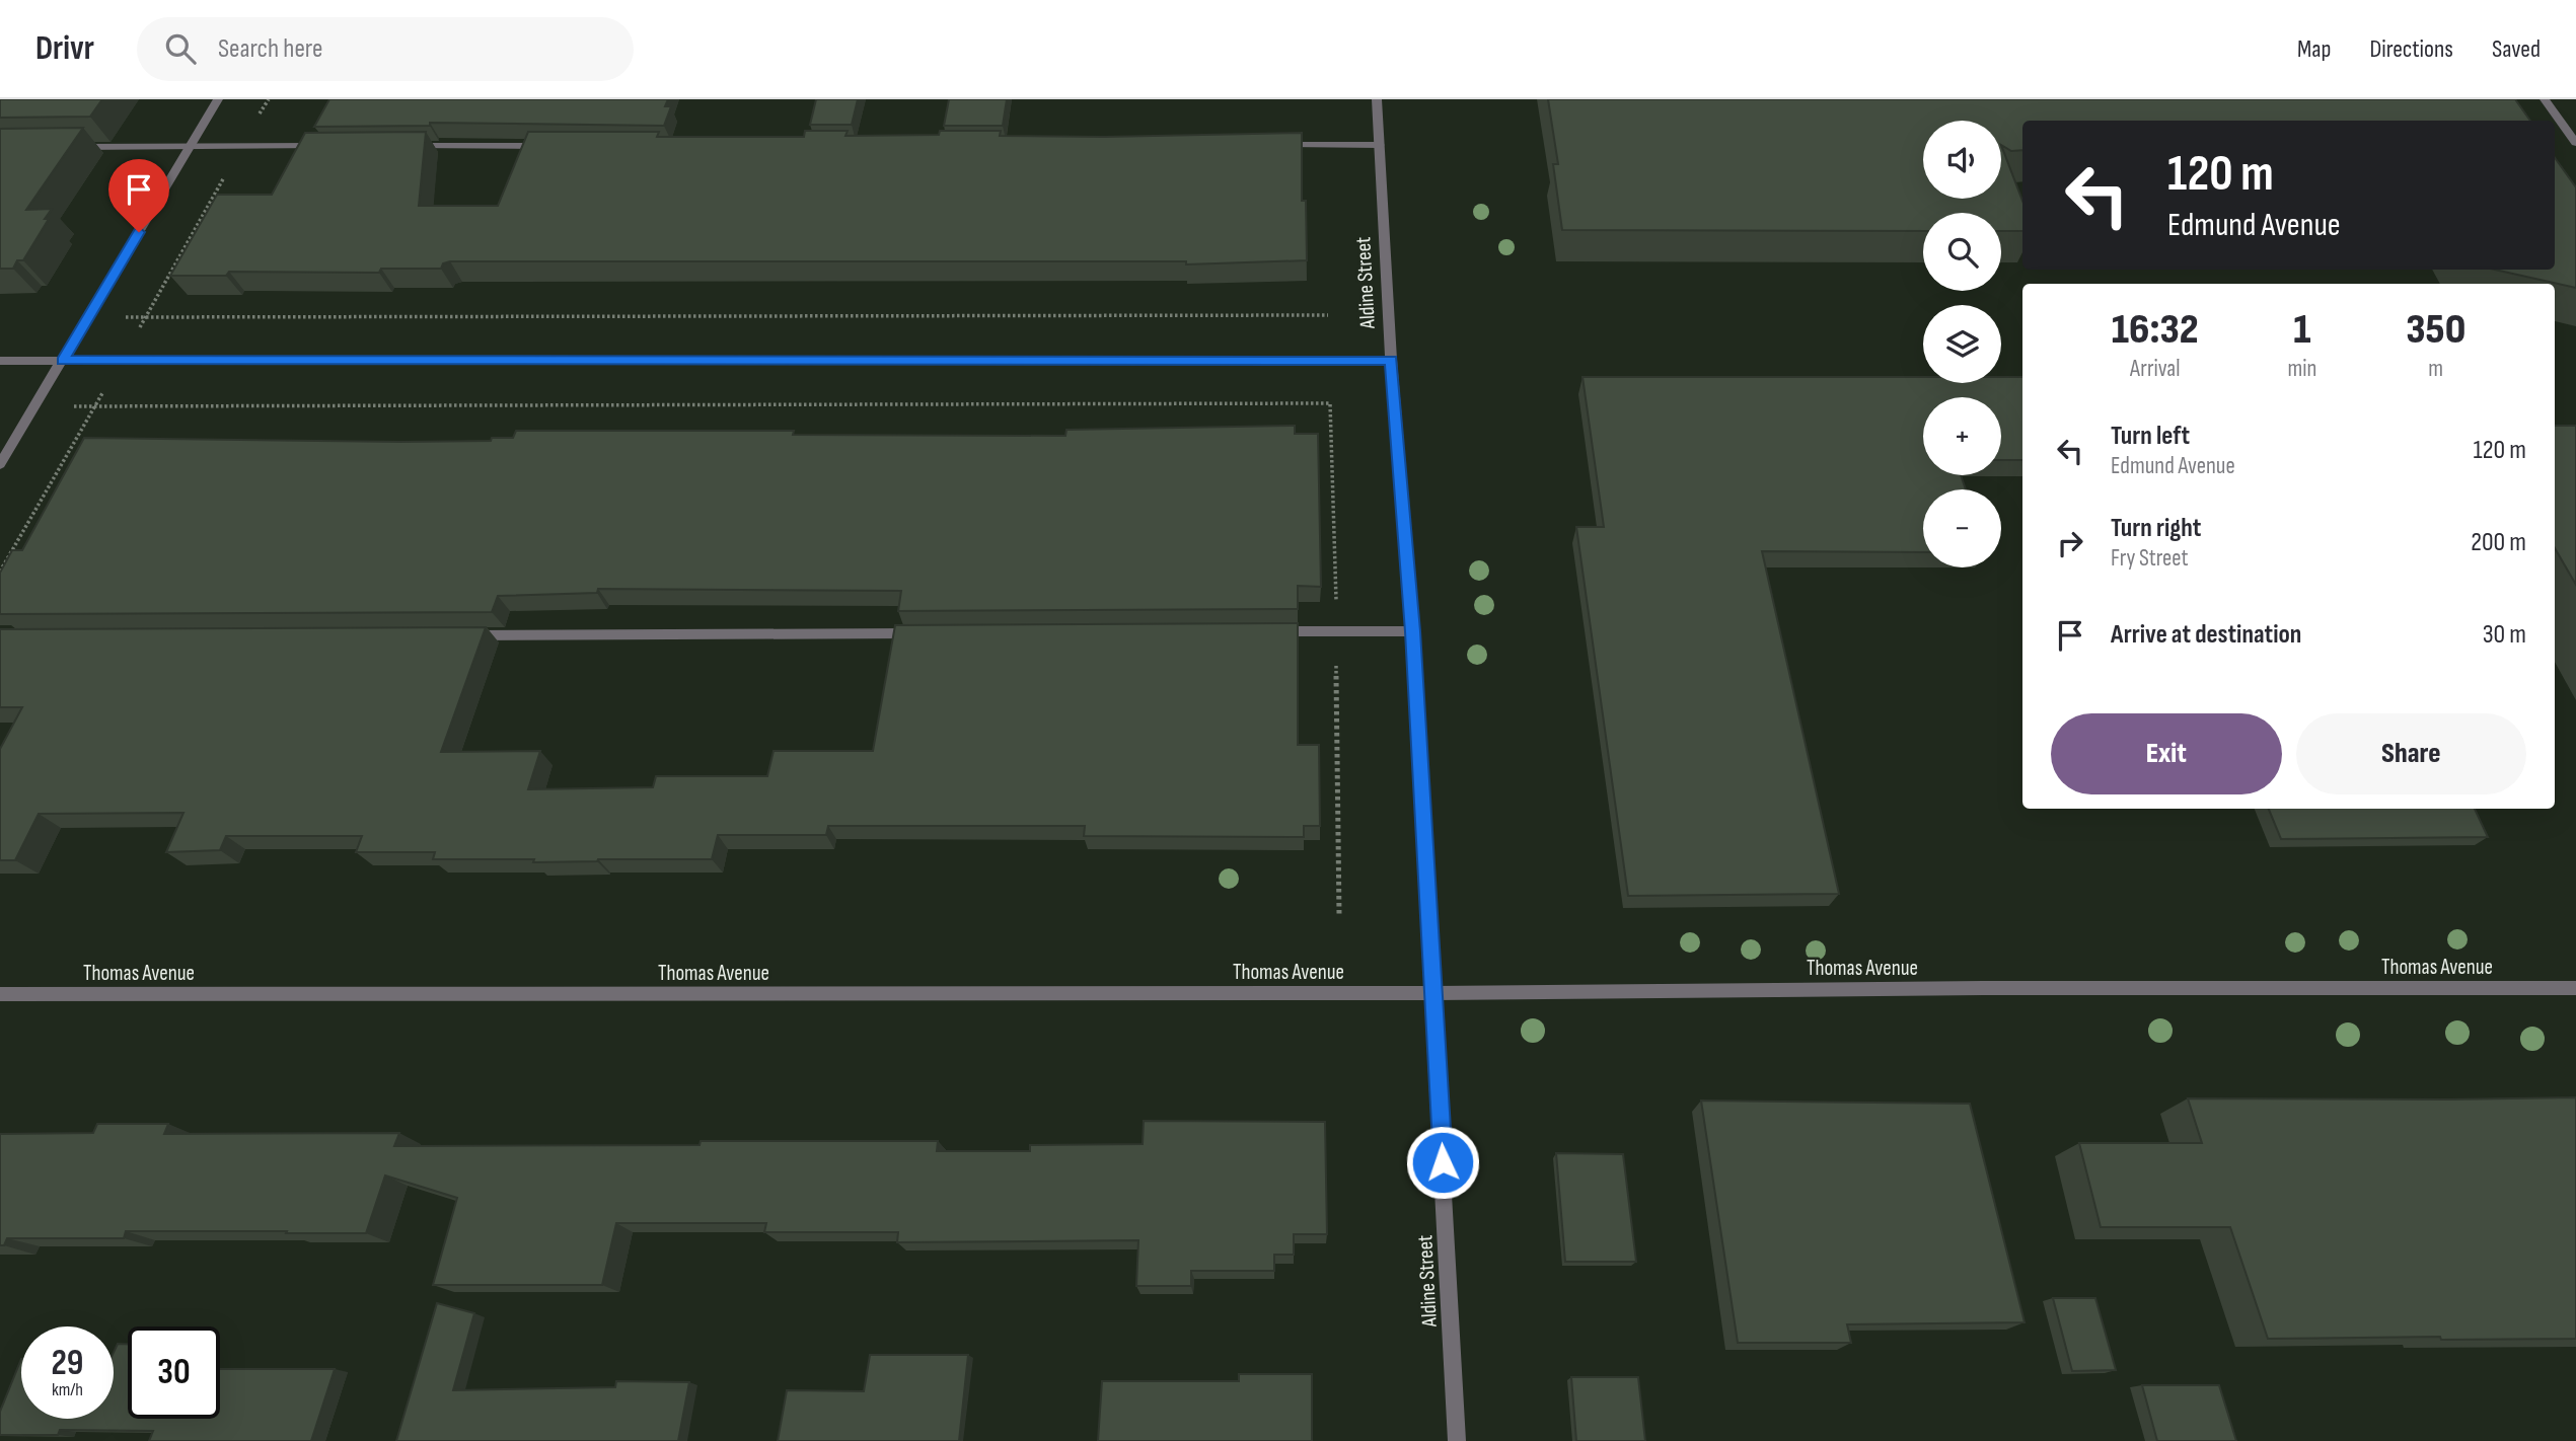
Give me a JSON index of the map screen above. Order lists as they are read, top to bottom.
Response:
{
  "streets": {
    "street": ["Aldine Street", "Thomas Avenue"]
  },
  "crossings": [
    ["Aldine Street", "Thomas Avenue"]
  ],
  "page": {
    "header": "Drivr",
    "search": "Search here",
    "nav": ["Map", "Directions", "Saved"],
    "map_buttons": ["+", "−"],
    "turn": ["120 m", "Edmund Avenue"],
    "eta": [
      "16:32",
      "Arrival",
      "1",
      "min",
      "350",
      "m"
    ],
    "list": [
      {
        "name": "Turn left",
        "note": "Edmund Avenue",
        "value": "120 m"
      },
      {
        "name": "Turn right",
        "note": "Fry Street",
        "value": "200 m"
      },
      {
        "name": "Arrive at destination",
        "value": "30 m"
      }
    ],
    "buttons": ["Exit", "Share"],
    "speed": "29 km/h",
    "limit": "30"
  }
}
